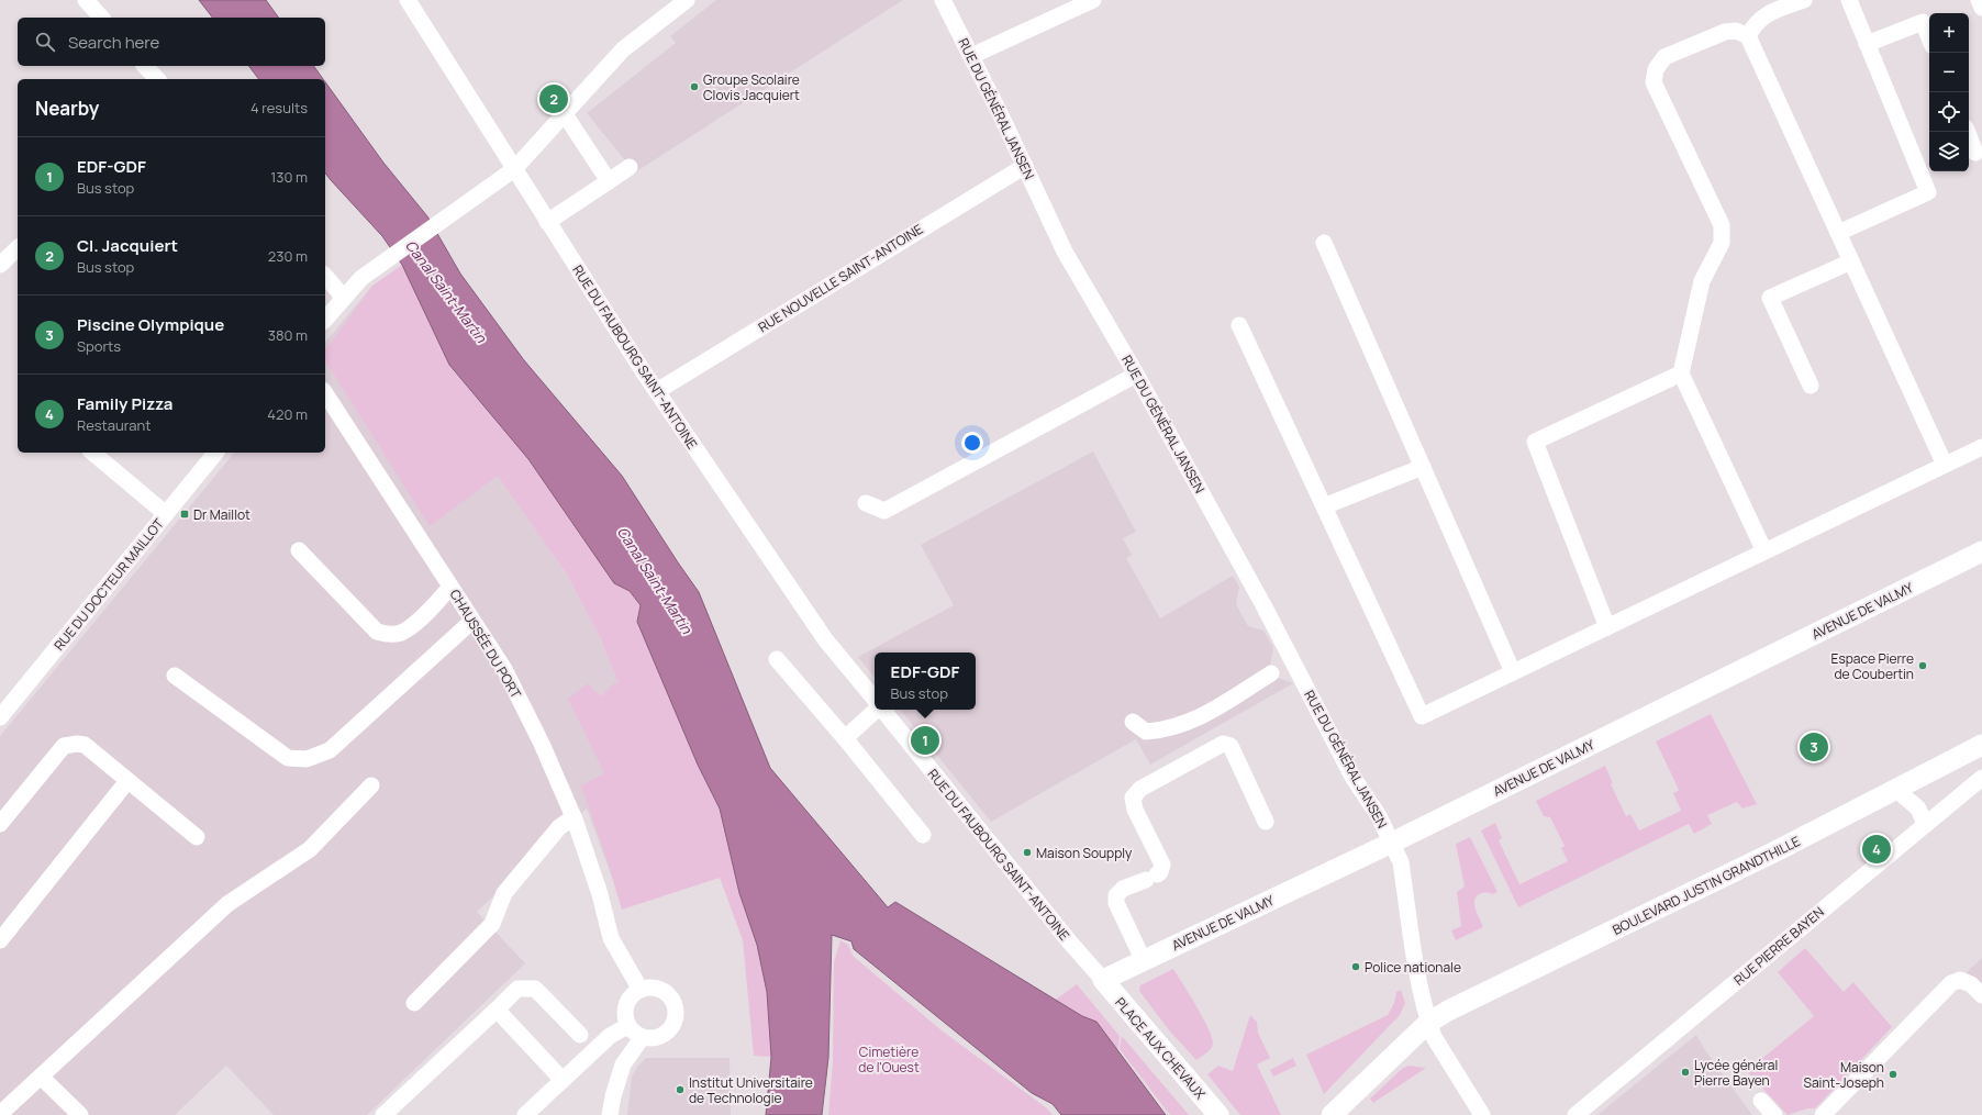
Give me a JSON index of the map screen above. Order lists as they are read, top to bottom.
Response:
{
  "streets": {
    "main road": ["AVENUE DE VALMY", "BOULEVARD JUSTIN GRANDTHILLE", "PLACE AUX CHEVAUX"],
    "street": [
      "RUE DU GÉNÉRAL JANSEN",
      "RUE NOUVELLE SAINT-ANTOINE",
      "RUE DU FAUBOURG SAINT-ANTOINE",
      "RUE DU DOCTEUR MAILLOT",
      "CHAUSSÉE DU PORT",
      "RUE PIERRE BAYEN"
    ]
  },
  "crossings": [
    ["RUE DU GÉNÉRAL JANSEN", "RUE NOUVELLE SAINT-ANTOINE"],
    ["RUE DU GÉNÉRAL JANSEN", "AVENUE DE VALMY"],
    ["RUE DU GÉNÉRAL JANSEN", "BOULEVARD JUSTIN GRANDTHILLE"],
    ["RUE NOUVELLE SAINT-ANTOINE", "RUE DU FAUBOURG SAINT-ANTOINE"],
    ["RUE DU FAUBOURG SAINT-ANTOINE", "AVENUE DE VALMY"],
    ["RUE DU FAUBOURG SAINT-ANTOINE", "PLACE AUX CHEVAUX"],
    ["AVENUE DE VALMY", "PLACE AUX CHEVAUX"]
  ],
  "water": ["Canal Saint-Martin"],
  "parks": ["Cimetière de l'Ouest"],
  "places": {
    "other": [
      "Groupe Scolaire Clovis Jacquiert",
      "Espace Pierre de Coubertin",
      "Maison Soupply",
      "Police nationale",
      "Lycée général Pierre Bayen",
      "Maison Saint-Joseph",
      "Institut Universitaire de Technologie"
    ],
    "transit": ["Dr Maillot"]
  },
  "page": {
    "map_buttons": ["+", "−"],
    "search": "Search here",
    "heading": ["Nearby", "4 results"],
    "pins": [
      "2",
      "1",
      "3",
      "4"
    ],
    "list": [
      {
        "mark": "1",
        "name": "EDF-GDF",
        "note": "Bus stop",
        "value": "130 m"
      },
      {
        "mark": "2",
        "name": "Cl. Jacquiert",
        "note": "Bus stop",
        "value": "230 m"
      },
      {
        "mark": "3",
        "name": "Piscine Olympique",
        "note": "Sports",
        "value": "380 m"
      },
      {
        "mark": "4",
        "name": "Family Pizza",
        "note": "Restaurant",
        "value": "420 m"
      }
    ],
    "popup": ["EDF-GDF", "Bus stop"]
  }
}
